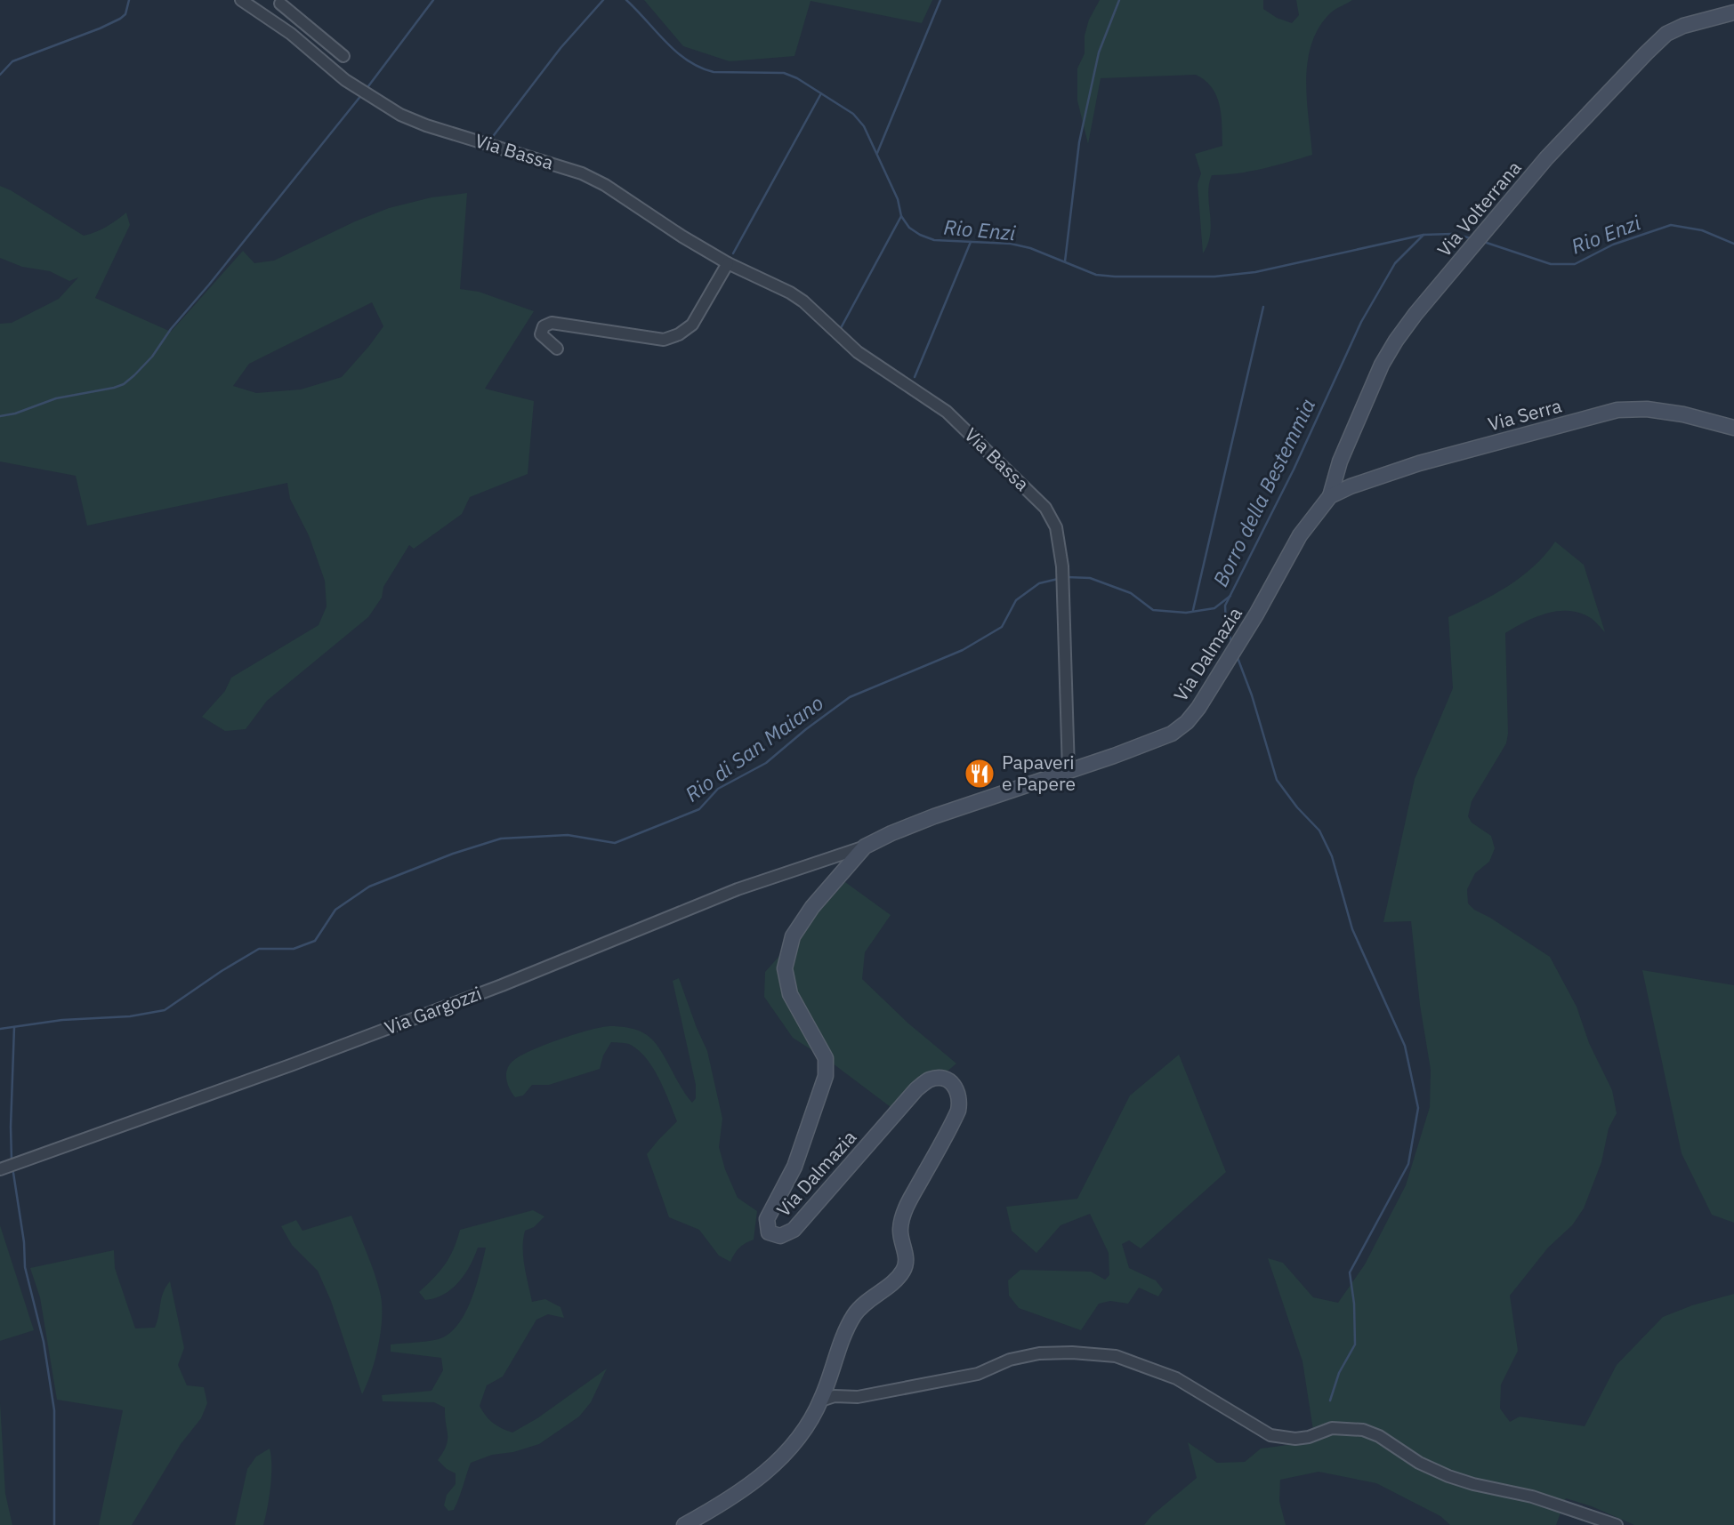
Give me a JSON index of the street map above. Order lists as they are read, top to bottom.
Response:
{
  "streets": {
    "main road": ["Via Volterrana", "Via Serra", "Via Dalmazia"],
    "street": ["Via Bassa", "Via Gargozzi"]
  },
  "crossings": [
    ["Via Bassa", "Via Dalmazia"],
    ["Via Volterrana", "Via Serra"],
    ["Via Volterrana", "Via Dalmazia"],
    ["Via Serra", "Via Dalmazia"],
    ["Via Dalmazia", "Via Gargozzi"]
  ],
  "water": ["Rio Enzi", "Borro della Bestemmia", "Rio di San Maiano"],
  "places": {
    "restaurant": ["Papaveri e Papere"]
  }
}
